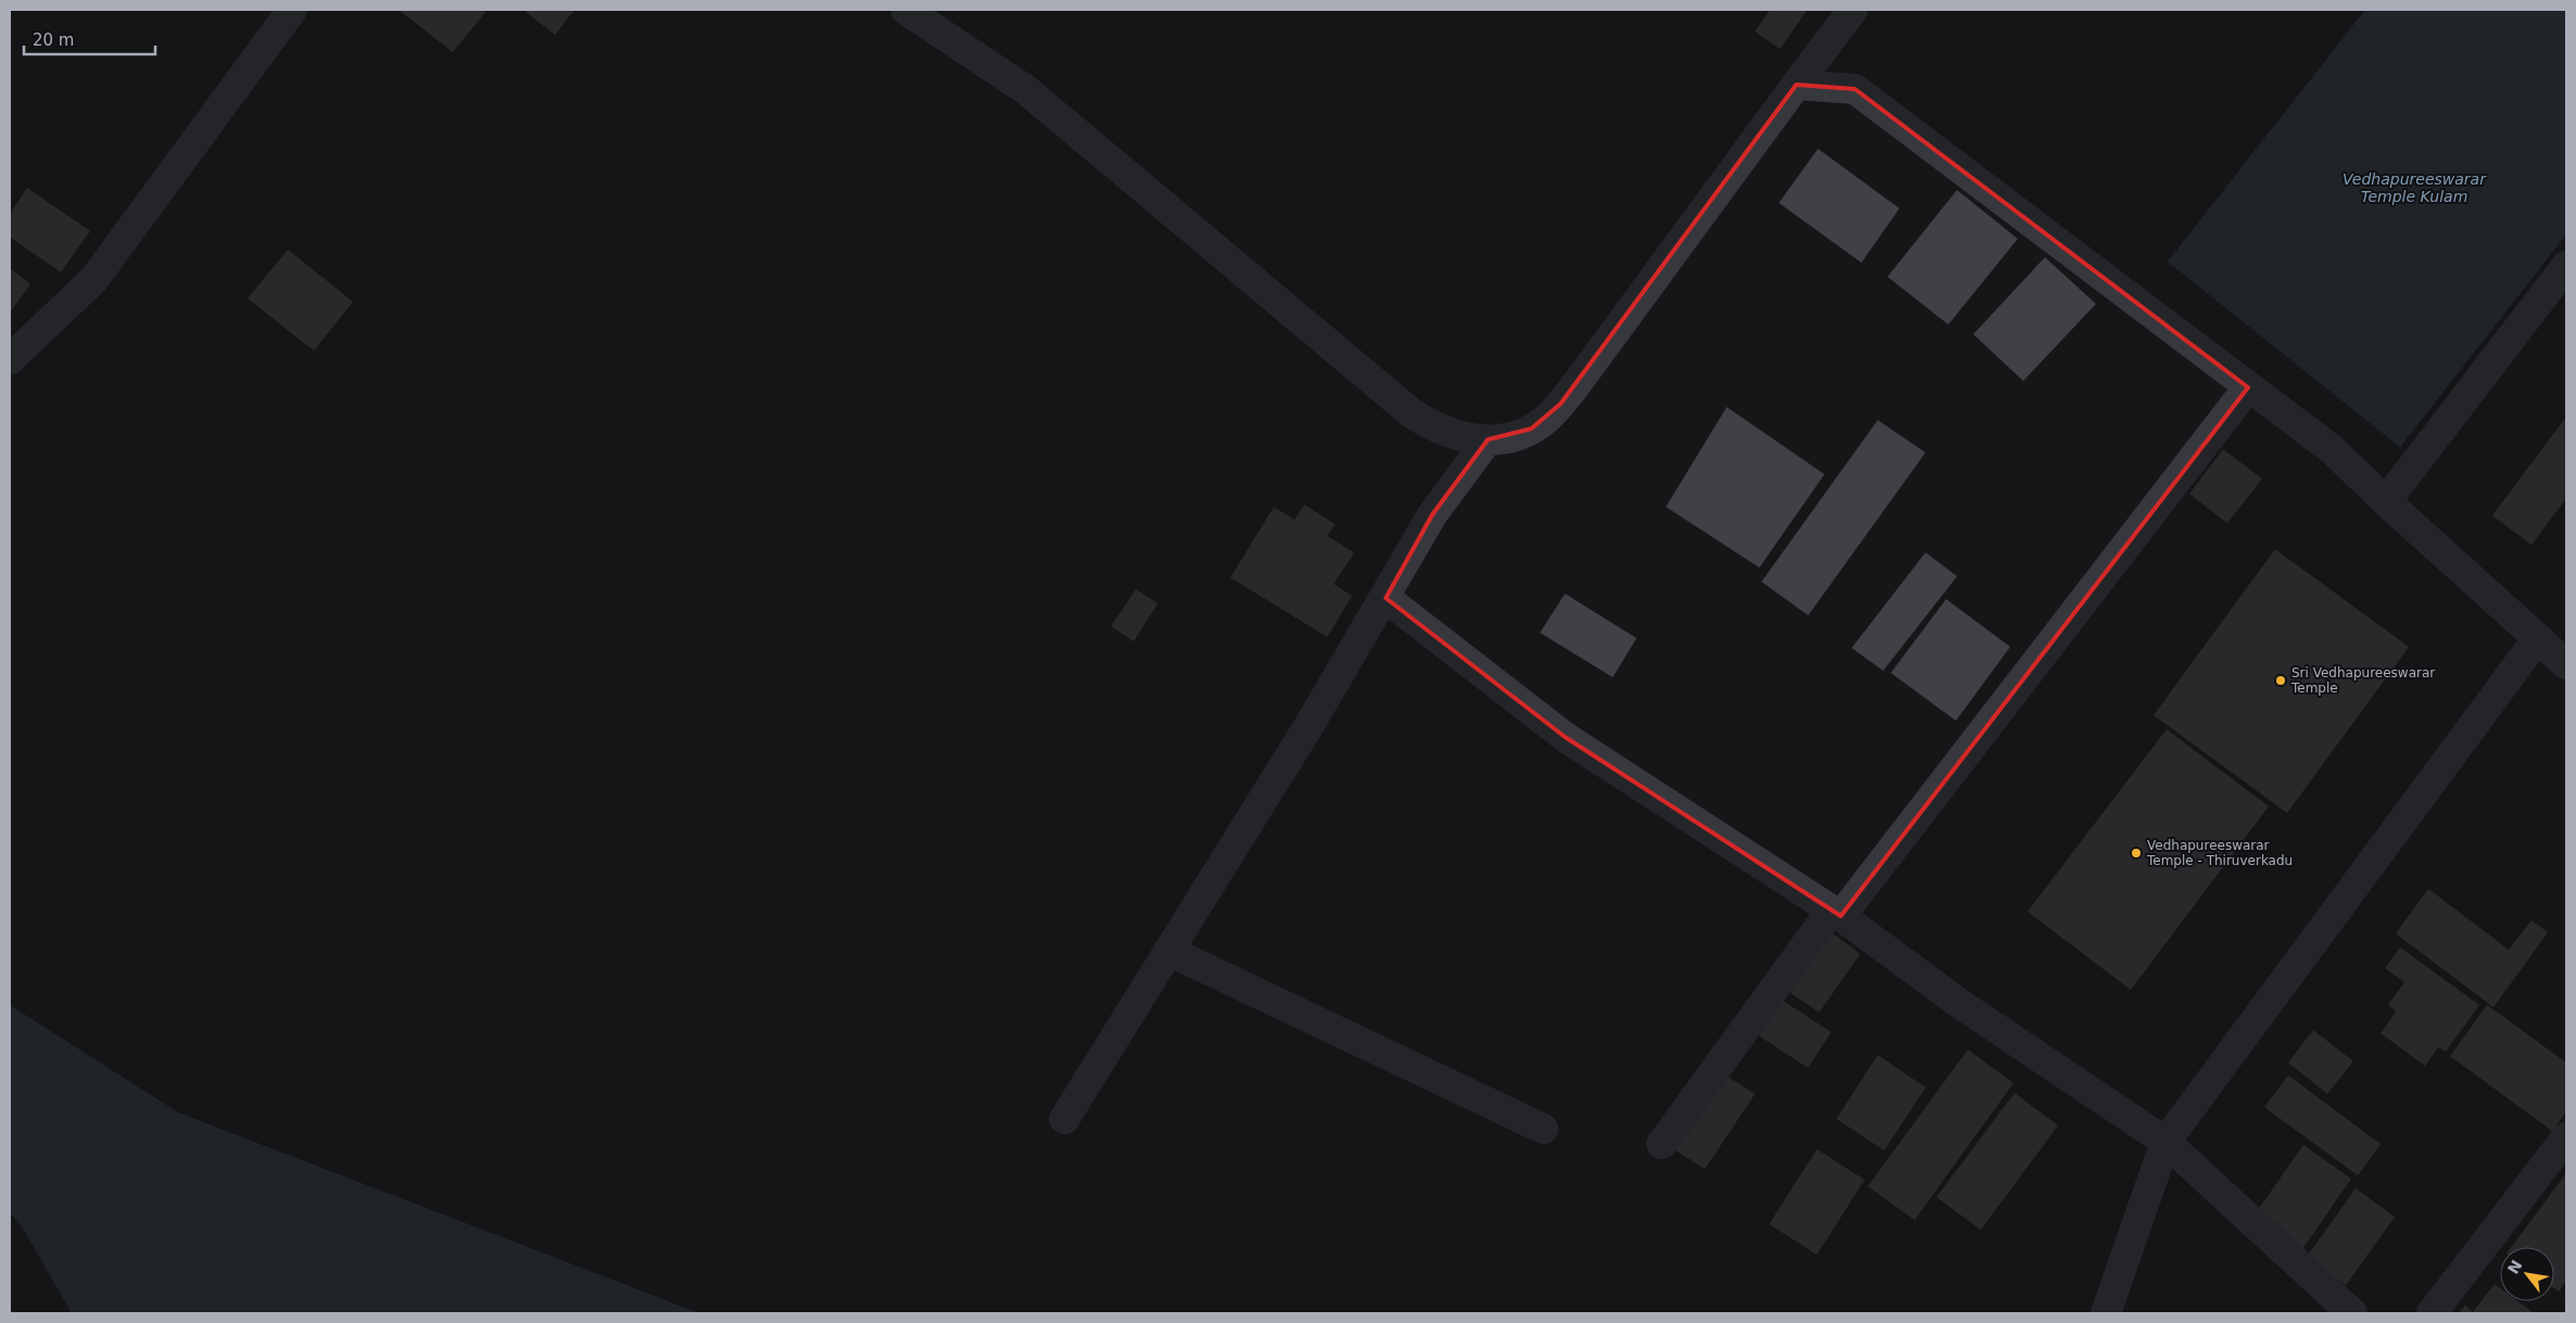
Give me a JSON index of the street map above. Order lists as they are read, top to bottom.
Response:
{
  "water": ["Vedhapureeswarar Temple Kulam"],
  "places": ["Sri Vedhapureeswarar Temple", "Vedhapureeswarar Temple - Thiruverkadu"],
  "scale_bar": "20 m",
  "north": "top left"
}
